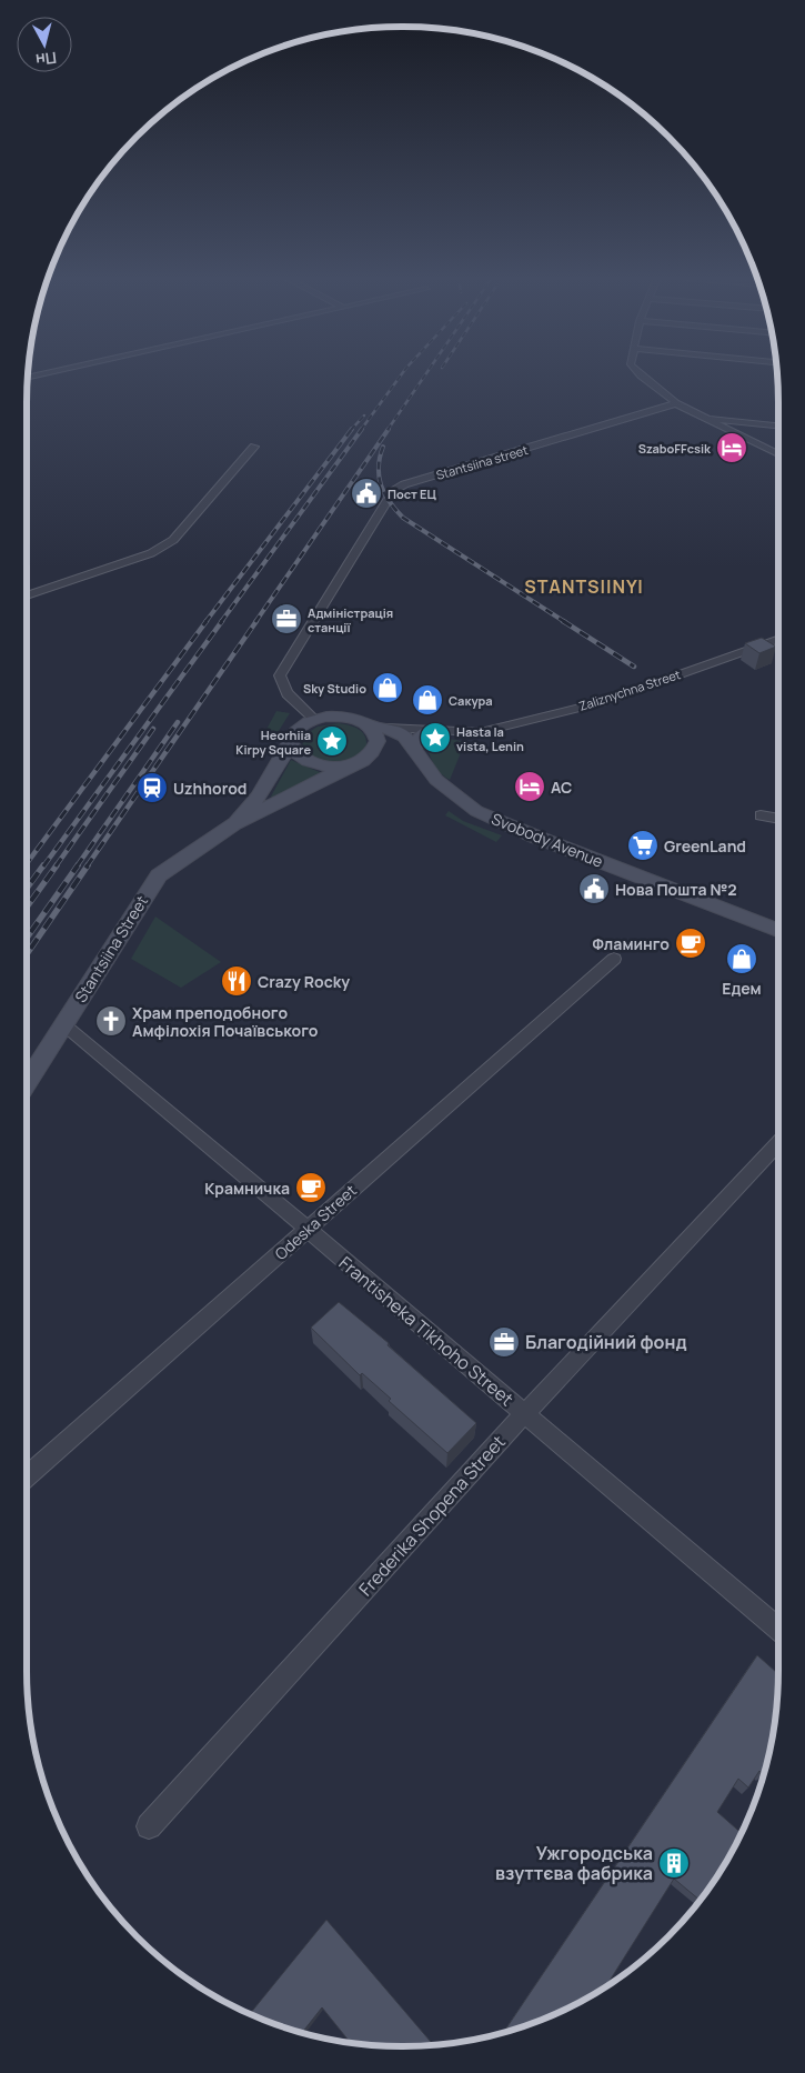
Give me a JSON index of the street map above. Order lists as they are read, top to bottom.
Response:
{
  "streets": {
    "main road": ["Svobody Avenue", "Stantsiina Street"],
    "street": [
      "Stantsiina street",
      "Zaliznychna Street",
      "Odeska Street",
      "Frantisheka Tikhoho Street",
      "Frederika Shopena Street"
    ]
  },
  "crossings": [
    ["Zaliznychna Street", "Svobody Avenue"],
    ["Stantsiina Street", "Frantisheka Tikhoho Street"],
    ["Odeska Street", "Frantisheka Tikhoho Street"],
    ["Frantisheka Tikhoho Street", "Frederika Shopena Street"]
  ],
  "districts": ["STANTSIINYI"],
  "places": {
    "hotel": ["SzaboFFcsik", "AC"],
    "public building": ["Пост ЕЦ", "Нова Пошта №2"],
    "office": ["Адміністрація станції", "Благодійний фонд"],
    "shop": ["Sky Studio", "Сакура", "Едем"],
    "place": ["Hasta la vista, Lenin", "Heorhiia Kirpy Square"],
    "station": ["Uzhhorod"],
    "supermarket": ["GreenLand"],
    "cafe": ["Фламинго", "Крамничка"],
    "restaurant": ["Crazy Rocky"],
    "church": ["Храм преподобного Амфілохія Почаївського"],
    "building": ["Ужгородська взуттєва фабрика"]
  },
  "north": "bottom"
}
